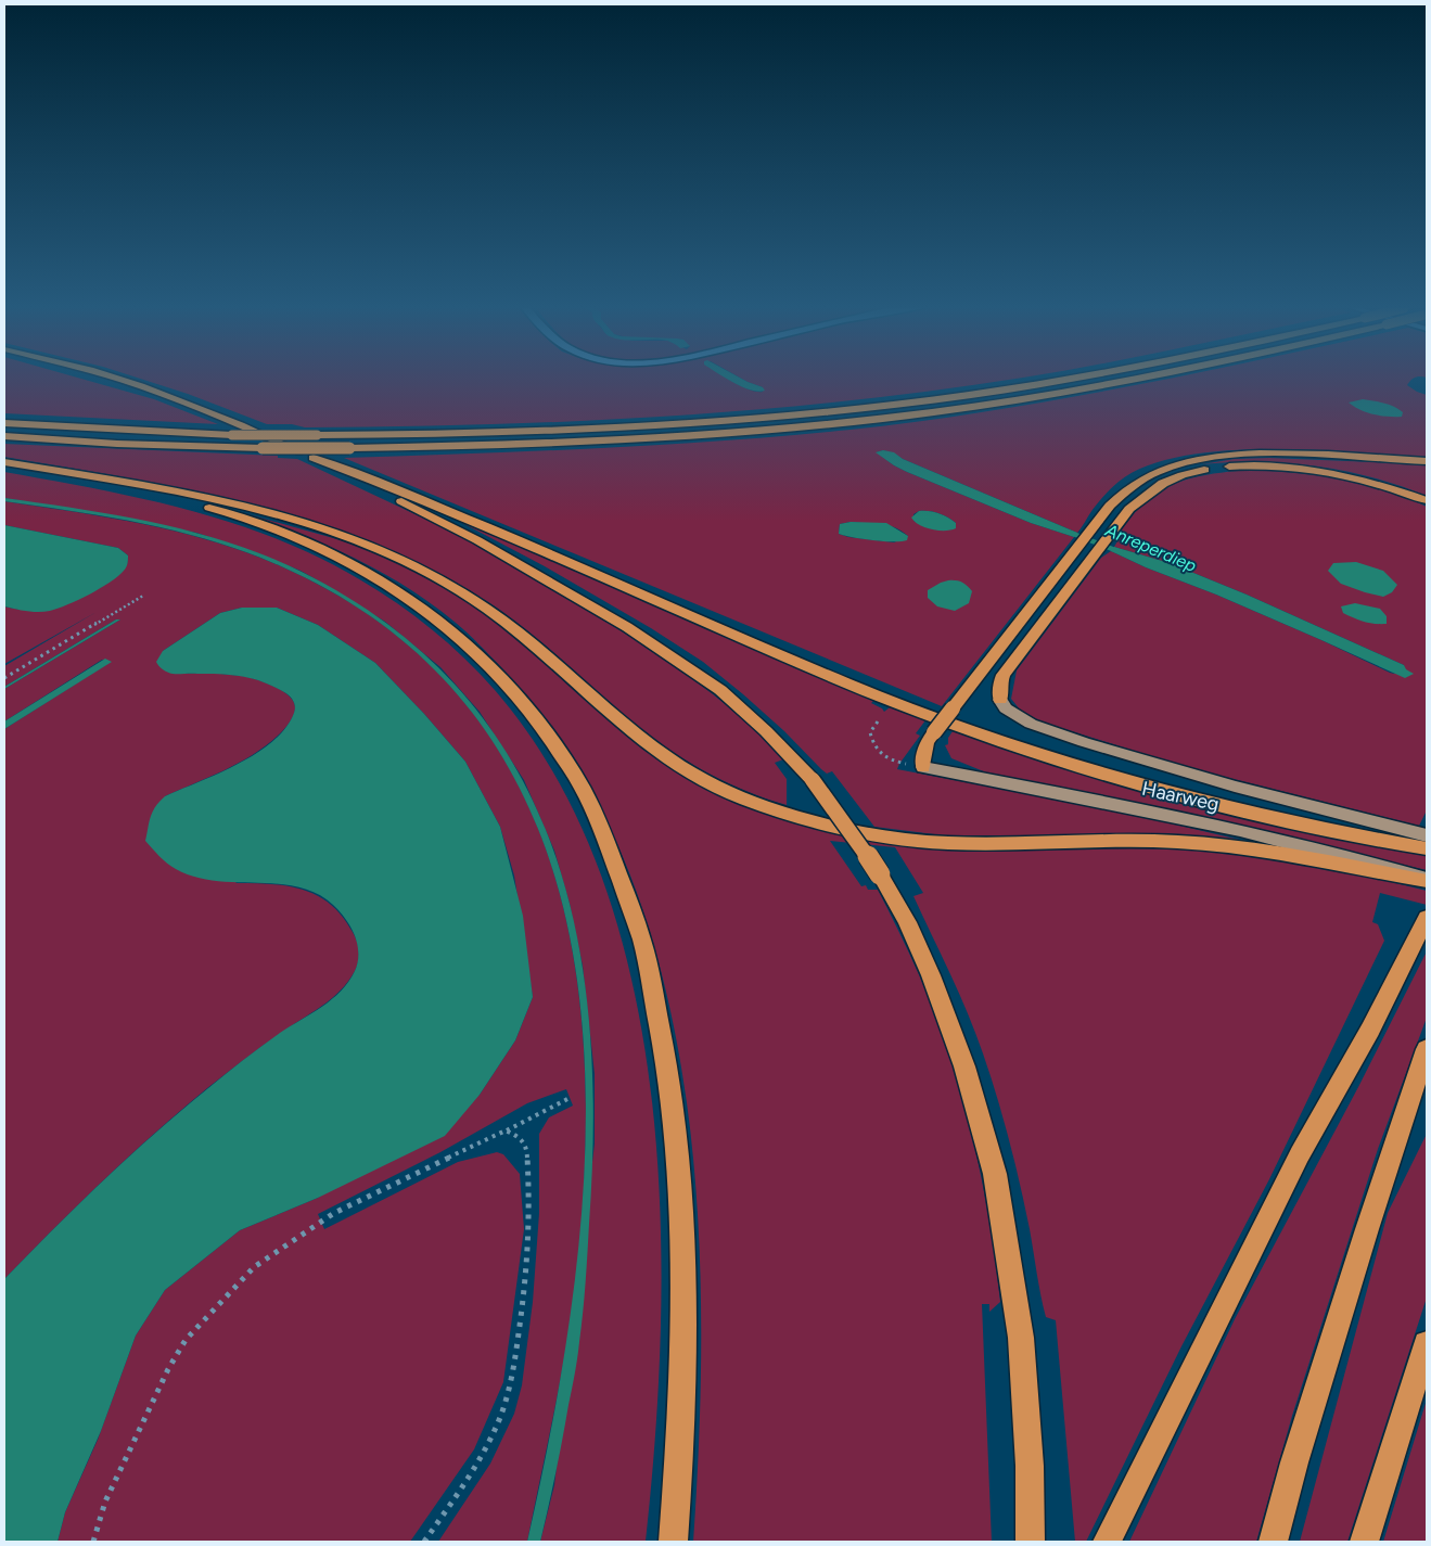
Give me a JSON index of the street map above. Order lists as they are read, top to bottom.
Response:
{
  "streets": {
    "main road": ["Haarweg"]
  },
  "water": ["Anreperdiep"]
}
